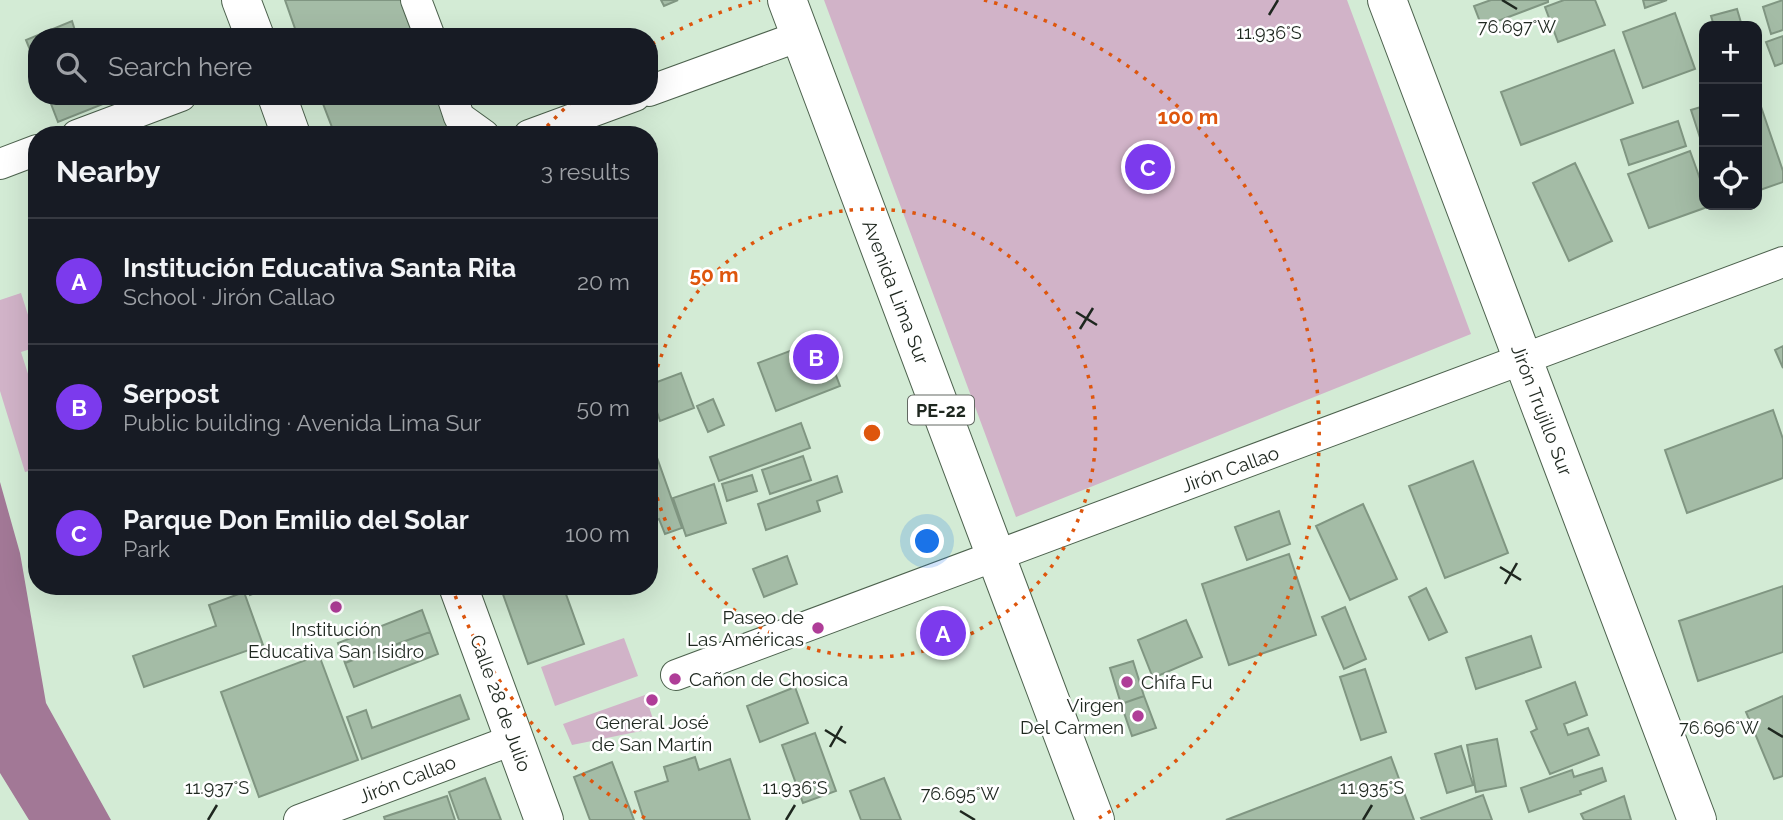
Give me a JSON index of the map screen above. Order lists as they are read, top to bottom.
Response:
{
  "streets": {
    "main road": [
      "Avenida Lima Sur",
      "PE-22",
      "Jirón Trujillo Sur",
      "Calle 28 de Julio"
    ],
    "street": ["Jirón Callao"]
  },
  "crossings": [
    ["Avenida Lima Sur", "Jirón Callao"],
    ["Jirón Trujillo Sur", "Jirón Callao"],
    ["Jirón Callao", "Calle 28 de Julio"]
  ],
  "places": [
    "Institución Educativa San Isidro",
    "Paseo de Las Américas",
    "Cañon de Chosica",
    "Chifa Fu",
    "General José de San Martín",
    "Virgen Del Carmen"
  ],
  "page": {
    "map_buttons": ["+", "−"],
    "search": "Search here",
    "heading": ["Nearby", "3 results"],
    "pins": ["C", "B", "A"],
    "list": [
      {
        "mark": "A",
        "name": "Institución Educativa Santa Rita",
        "note": "School · Jirón Callao",
        "value": "20 m"
      },
      {
        "mark": "B",
        "name": "Serpost",
        "note": "Public building · Avenida Lima Sur",
        "value": "50 m"
      },
      {
        "mark": "C",
        "name": "Parque Don Emilio del Solar",
        "note": "Park",
        "value": "100 m"
      }
    ]
  },
  "coordinates": [
    "76.697°W",
    "11.936°S",
    "76.696°W",
    "11.937°S",
    "11.935°S",
    "76.695°W"
  ],
  "rings": ["100 m", "50 m"]
}
